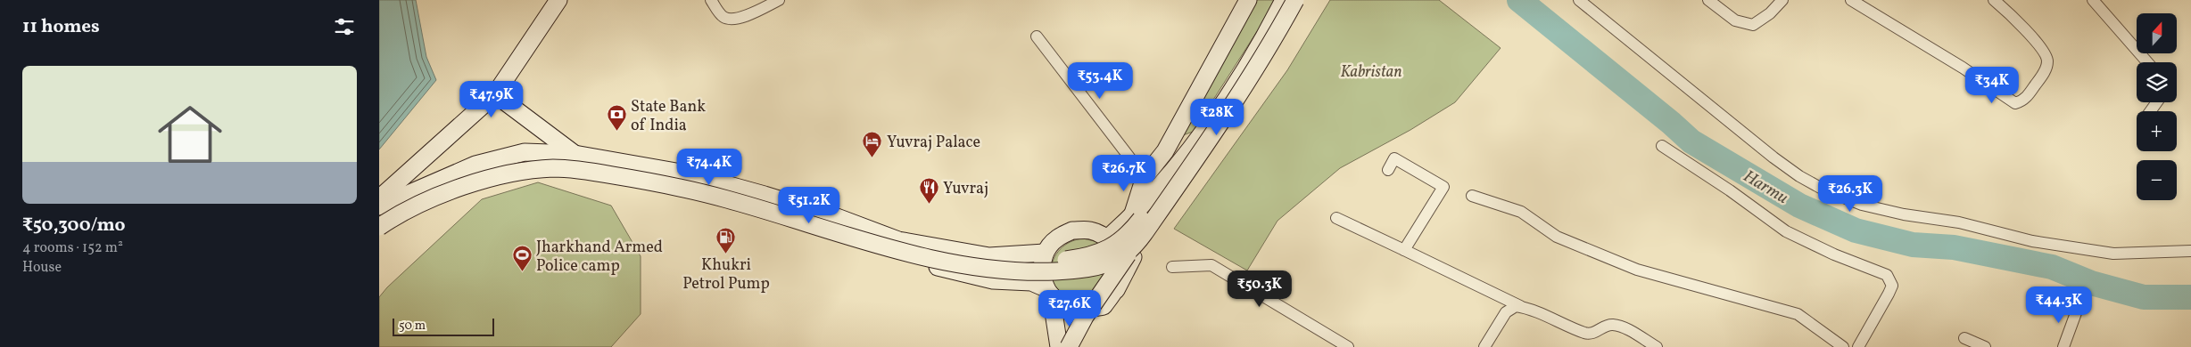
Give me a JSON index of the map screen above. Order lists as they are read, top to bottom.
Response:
{
  "water": ["Harmu"],
  "parks": ["Kabristan"],
  "places": {
    "bank": ["State Bank of India"],
    "hotel": ["Yuvraj Palace"],
    "restaurant": ["Yuvraj"],
    "fuel station": ["Khukri Petrol Pump"],
    "sports": ["Jharkhand Armed Police camp"]
  },
  "scale_bar": "50 m",
  "north": "top",
  "page": {
    "heading": "11 homes",
    "map_buttons": ["+", "−"],
    "list": [
      {
        "name": "₹50,300/mo",
        "note": "4 rooms · 152 m² · House"
      }
    ],
    "price": [
      "₹53.4K",
      "₹34K",
      "₹47.9K",
      "₹28K",
      "₹74.4K",
      "₹26.7K",
      "₹26.3K",
      "₹51.2K",
      "₹50.3K",
      "₹44.3K",
      "₹27.6K"
    ],
    "scale": "50 m"
  }
}
